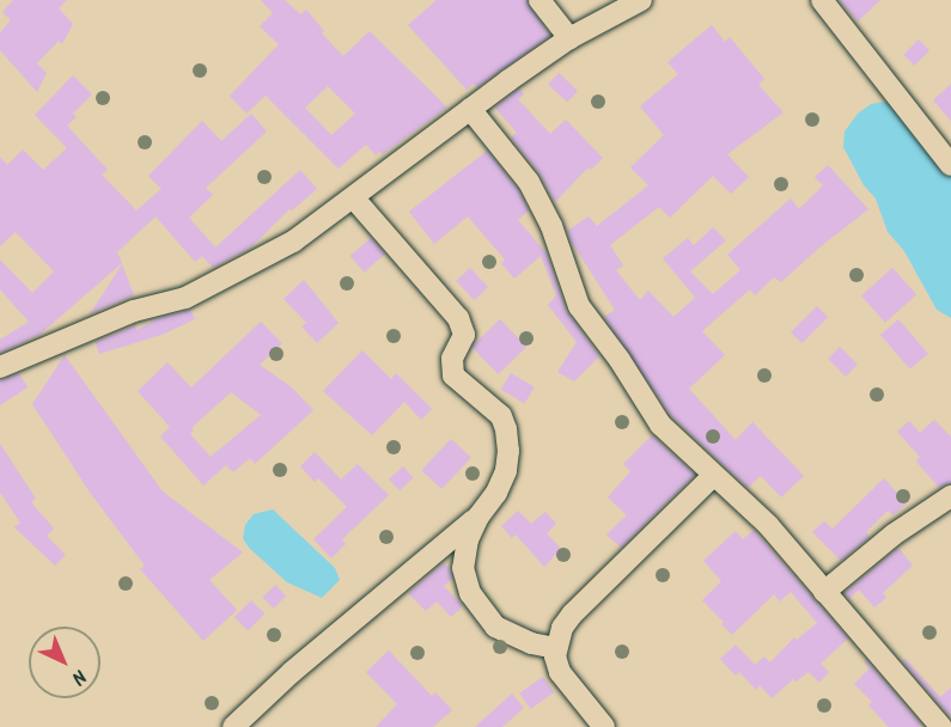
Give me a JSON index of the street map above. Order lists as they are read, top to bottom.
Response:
{
  "north": "bottom right"
}
